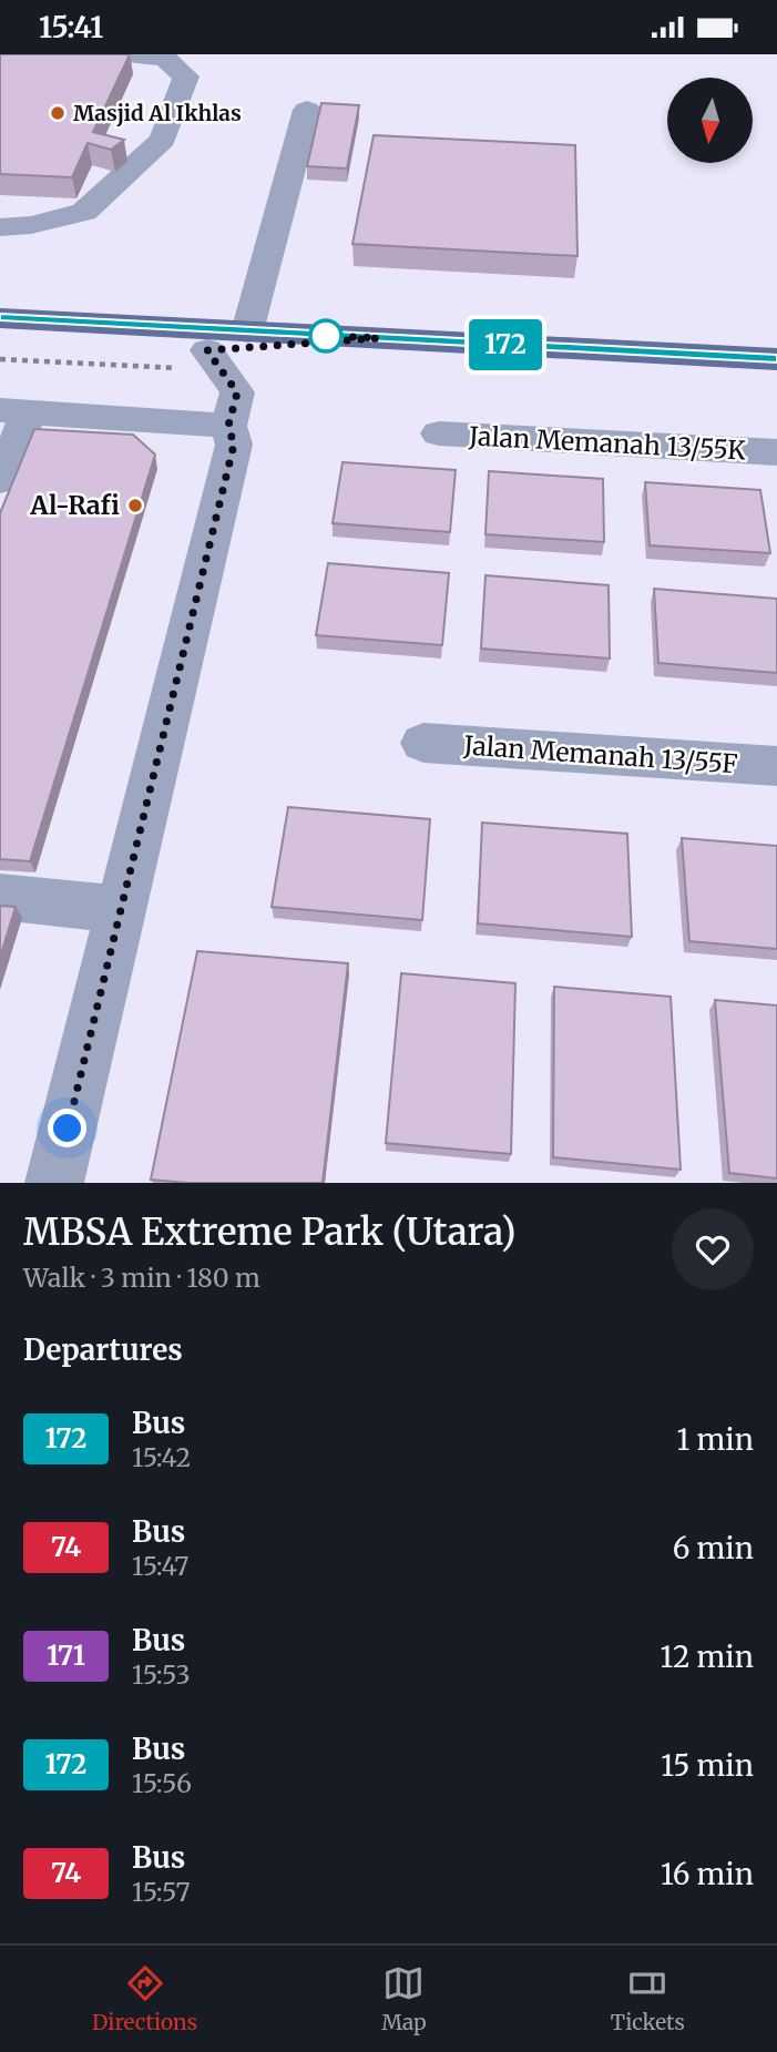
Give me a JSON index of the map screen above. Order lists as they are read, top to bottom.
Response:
{
  "streets": {
    "street": ["Jalan Memanah 13/55K", "Jalan Memanah 13/55F"]
  },
  "places": ["Masjid Al Ikhlas", "Al-Rafi"],
  "lines": ["bus line 172"],
  "north": "bottom",
  "page": {
    "status": "15:41",
    "on_map": "172",
    "heading": [
      ["MBSA Extreme Park (Utara)", "Walk · 3 min · 180 m"],
      "Departures"
    ],
    "list": [
      {
        "mark": "172",
        "name": "Bus",
        "note": "15:42",
        "value": "1 min"
      },
      {
        "mark": "74",
        "name": "Bus",
        "note": "15:47",
        "value": "6 min"
      },
      {
        "mark": "171",
        "name": "Bus",
        "note": "15:53",
        "value": "12 min"
      },
      {
        "mark": "172",
        "name": "Bus",
        "note": "15:56",
        "value": "15 min"
      },
      {
        "mark": "74",
        "name": "Bus",
        "note": "15:57",
        "value": "16 min"
      }
    ],
    "tabs": ["Directions", "Map", "Tickets"]
  }
}
